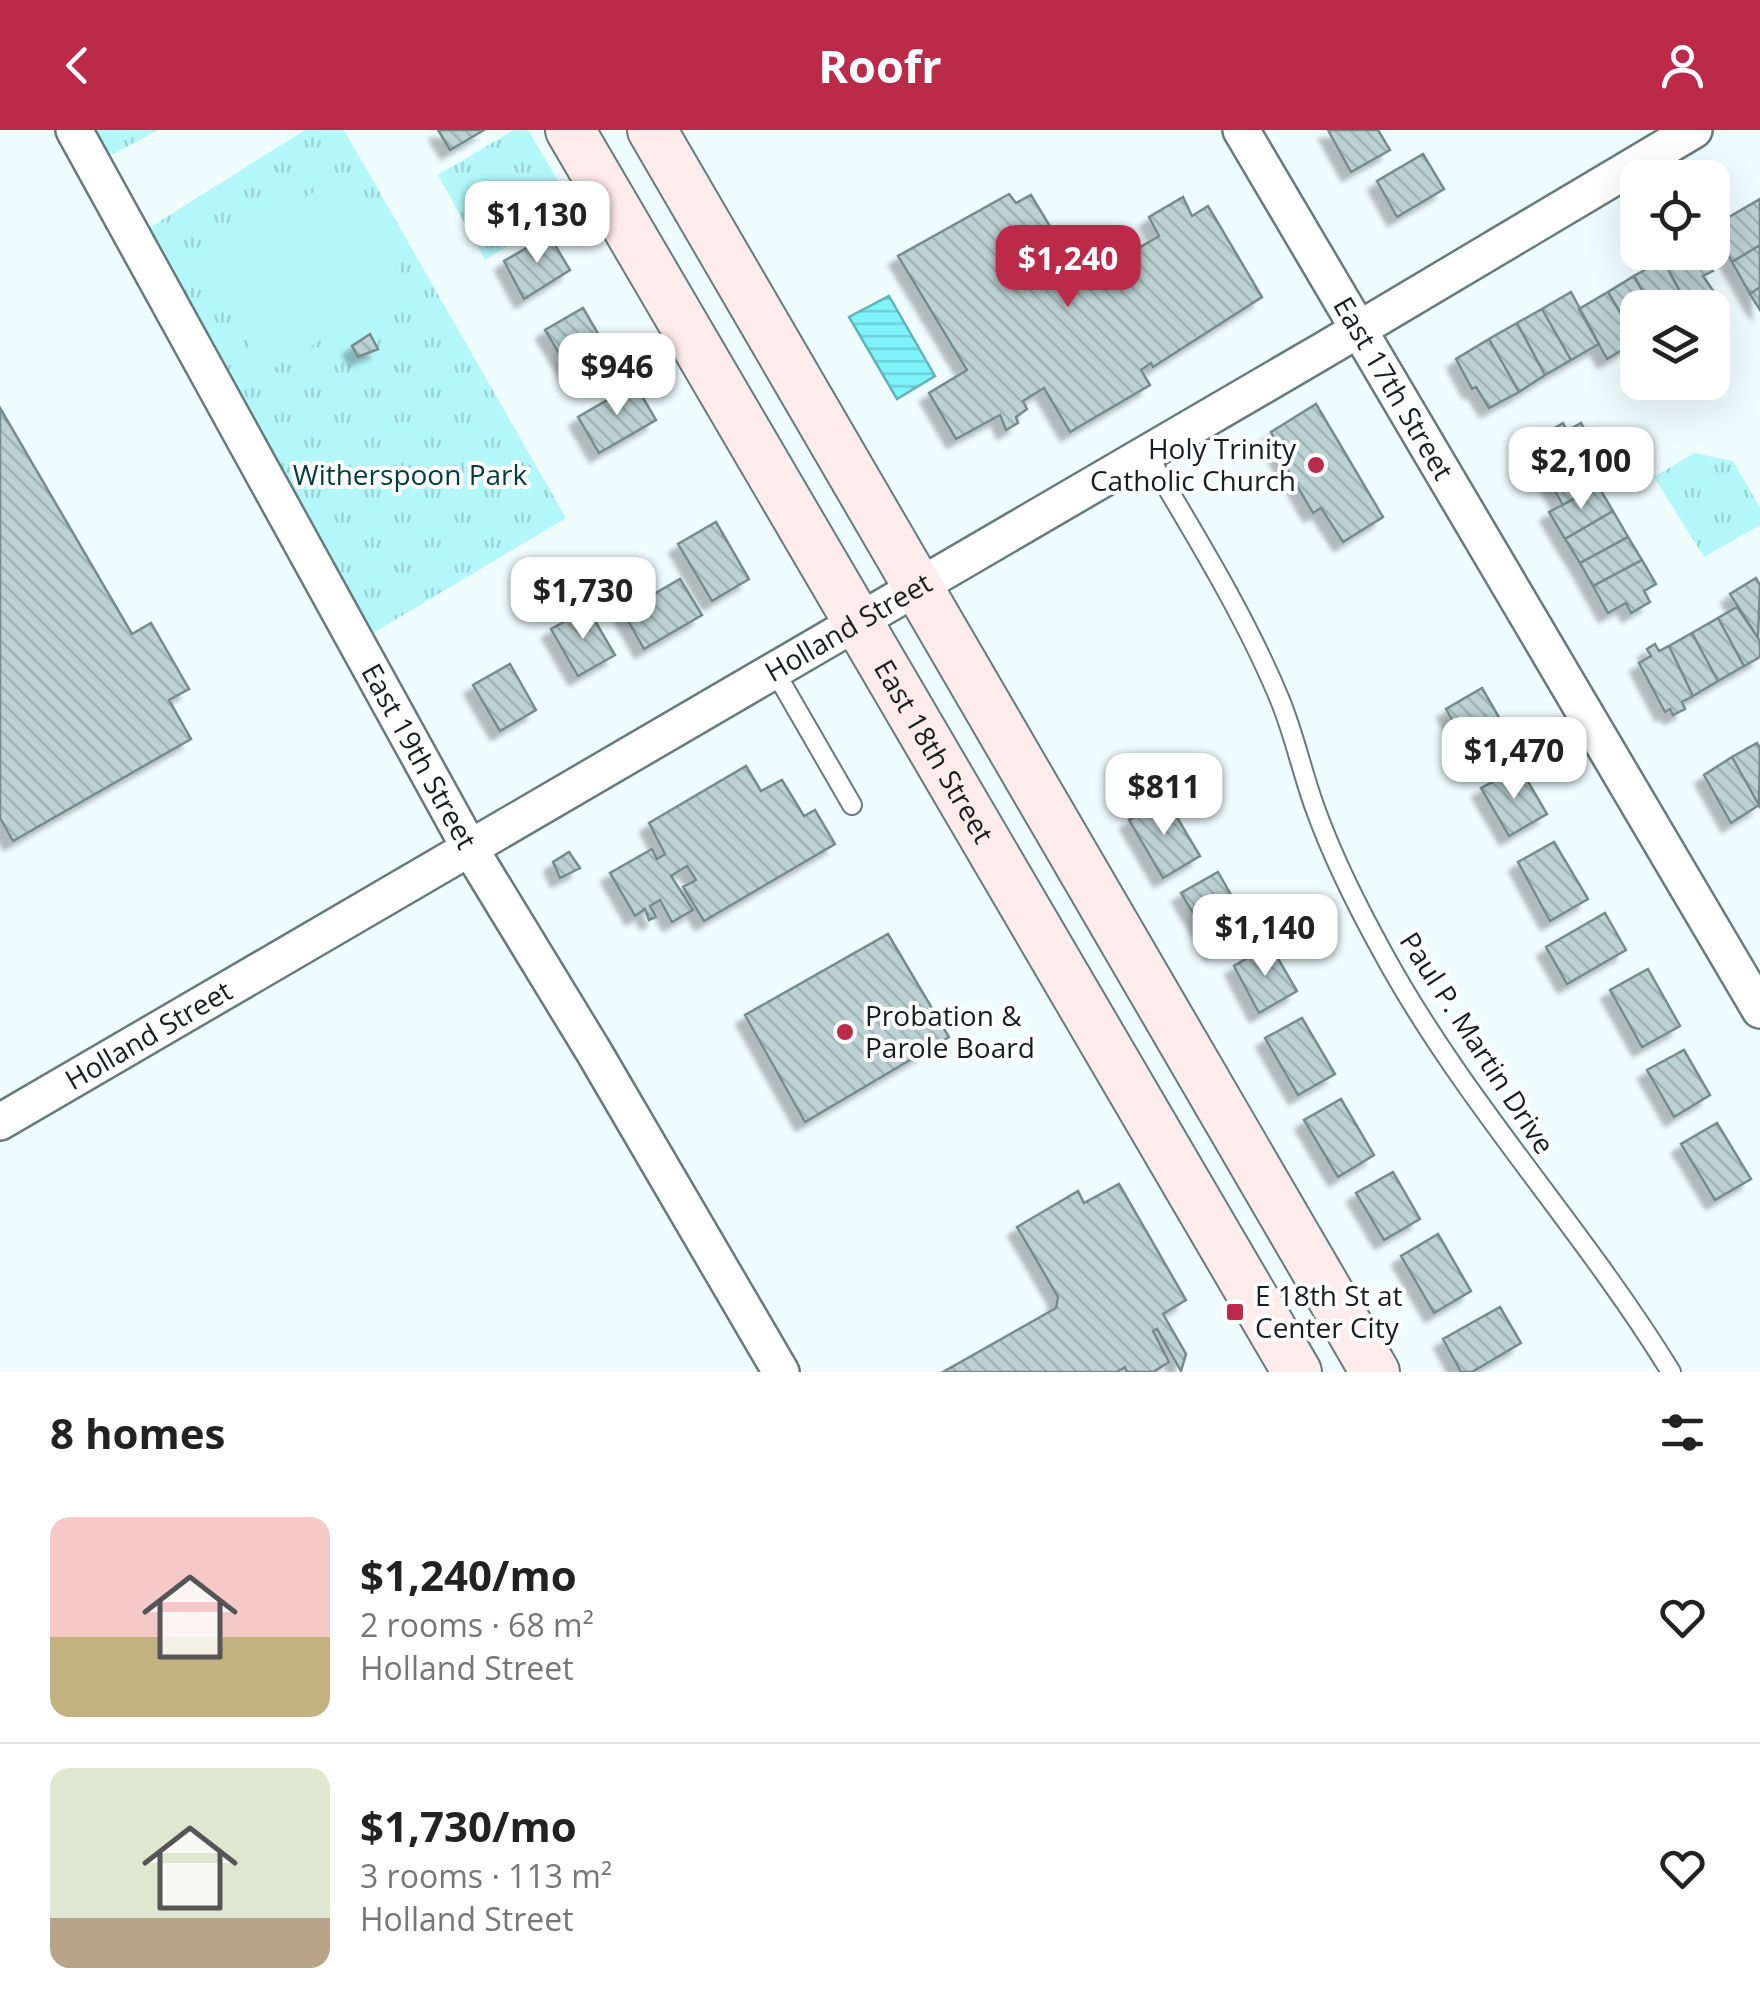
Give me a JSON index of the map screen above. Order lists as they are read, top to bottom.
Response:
{
  "streets": {
    "main road": ["East 18th Street"],
    "street": ["East 17th Street", "Holland Street", "East 19th Street"],
    "lane": ["Paul P. Martin Drive"]
  },
  "crossings": [
    ["East 17th Street", "Holland Street"],
    ["Holland Street", "East 18th Street"],
    ["Holland Street", "East 19th Street"],
    ["Holland Street", "Paul P. Martin Drive"]
  ],
  "parks": ["Witherspoon Park"],
  "places": {
    "other": ["Holy Trinity Catholic Church", "Probation & Parole Board"],
    "transit": ["E 18th St at Center City"]
  },
  "page": {
    "header": "Roofr",
    "price": [
      "$1,130",
      "$1,240",
      "$946",
      "$2,100",
      "$1,730",
      "$1,470",
      "$811",
      "$1,140"
    ],
    "heading": "8 homes",
    "list": [
      {
        "name": "$1,240/mo",
        "note": "2 rooms · 68 m² · Holland Street"
      },
      {
        "name": "$1,730/mo",
        "note": "3 rooms · 113 m² · Holland Street"
      }
    ]
  }
}
